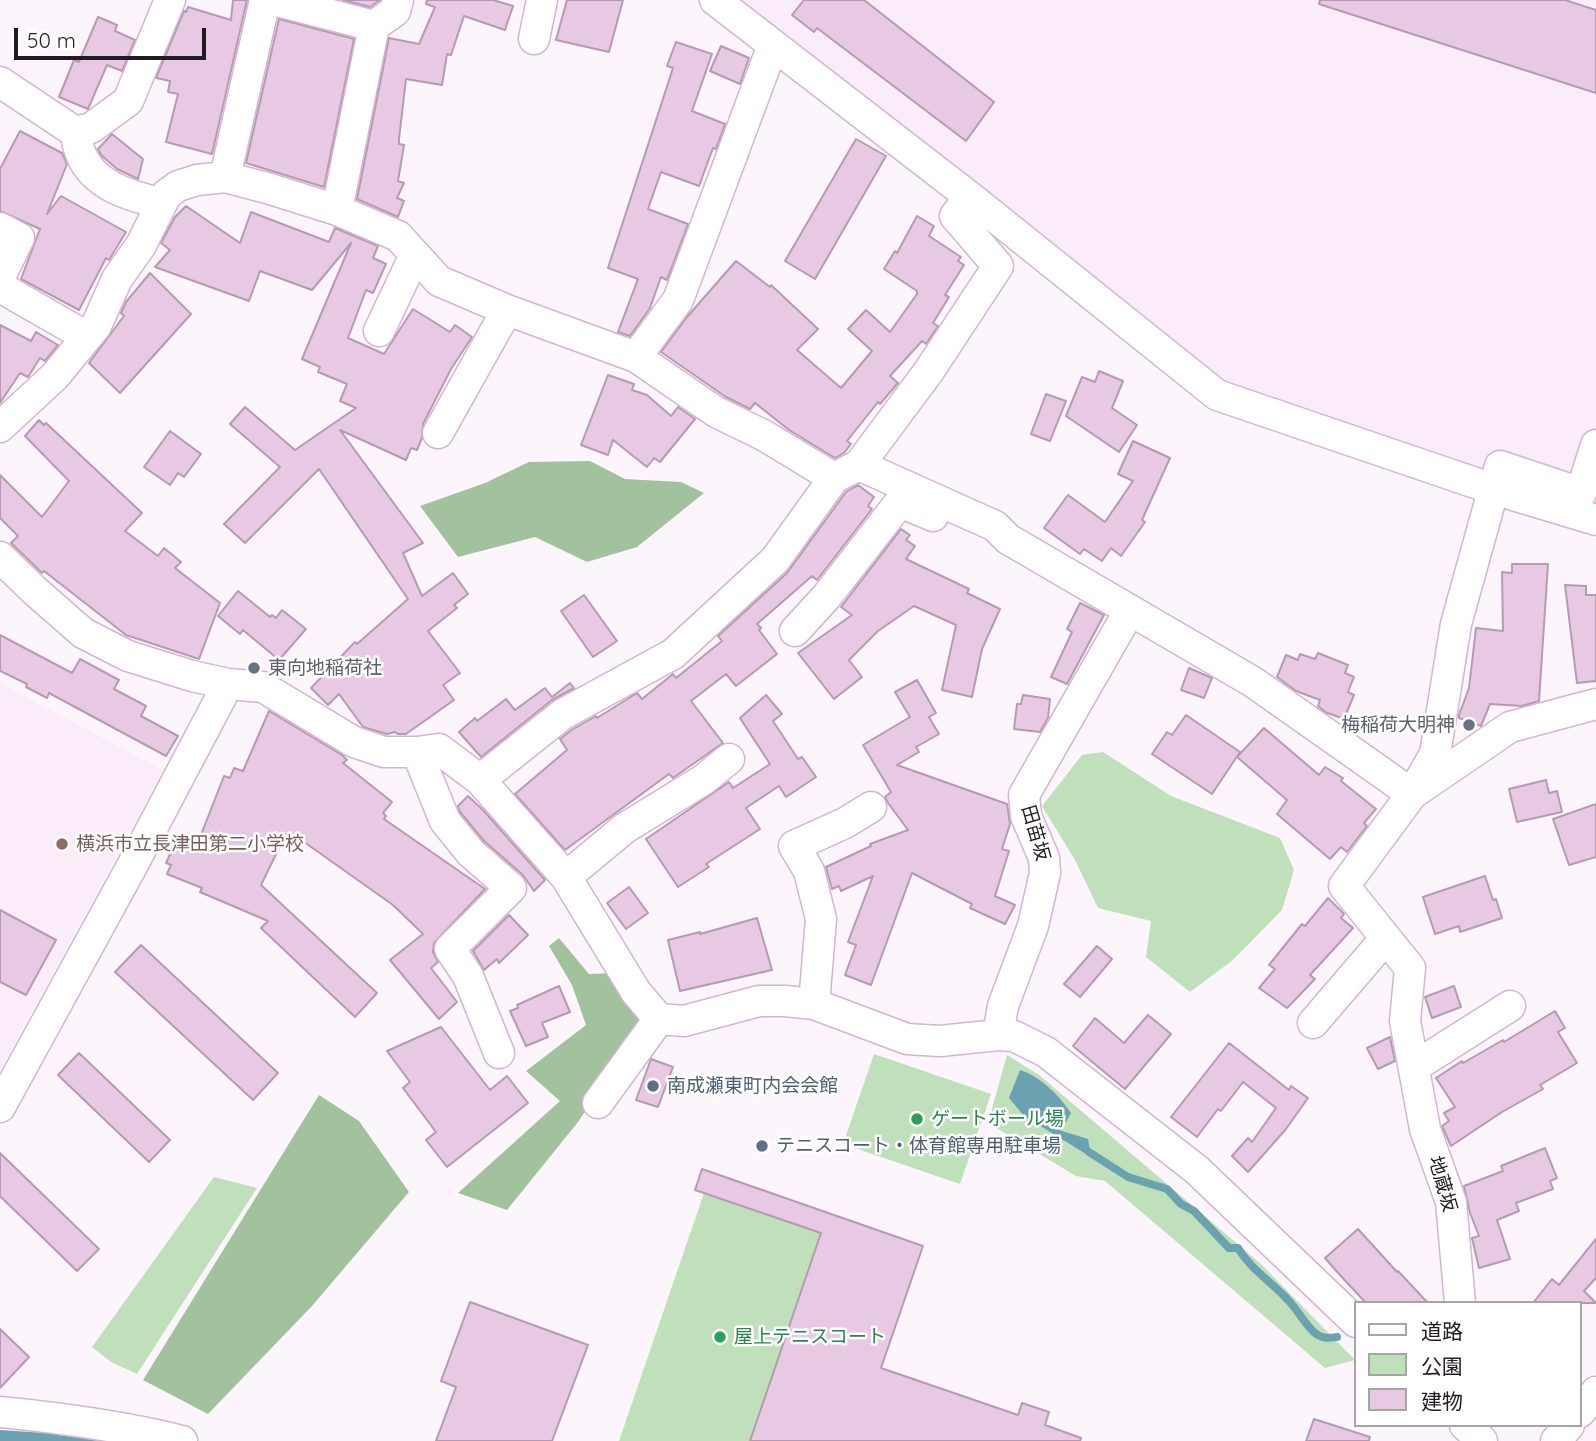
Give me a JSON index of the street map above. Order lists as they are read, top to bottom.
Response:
{
  "streets": {
    "street": ["田苗坂", "地蔵坂"]
  },
  "places": [
    "東向地稲荷社",
    "梅稲荷大明神",
    "横浜市立長津田第二小学校",
    "南成瀬東町内会会館",
    "ゲートボール場",
    "テニスコート・体育館専用駐車場",
    "屋上テニスコート"
  ],
  "legend": ["道路", "公園", "建物"],
  "scale_bar": "50 m"
}
